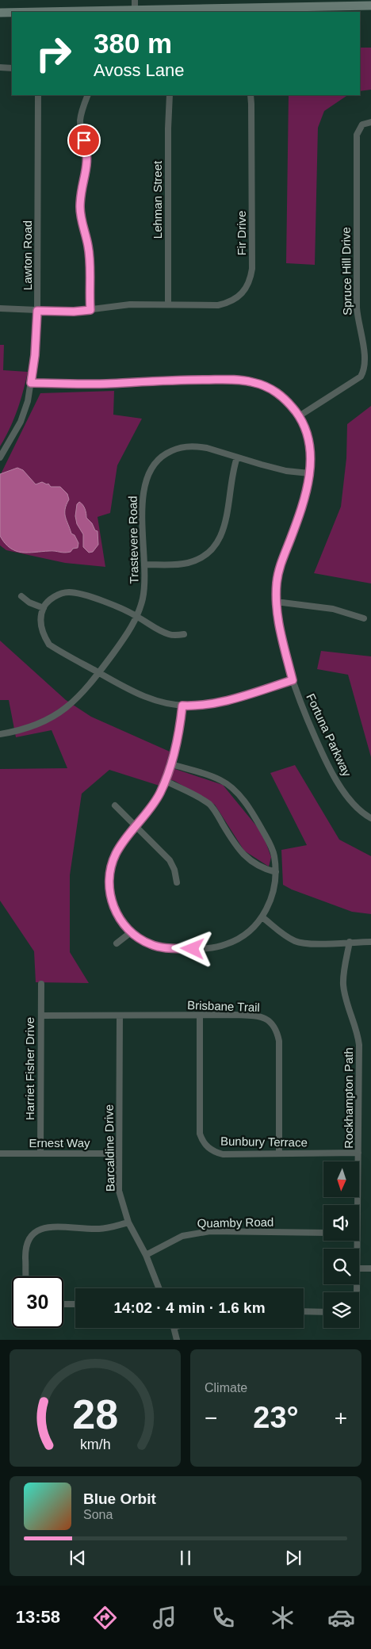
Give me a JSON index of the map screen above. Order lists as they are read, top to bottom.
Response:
{
  "streets": {
    "street": [
      "Lehman Street",
      "Fir Drive",
      "Lawton Road",
      "Spruce Hill Drive",
      "Trastevere Road",
      "Fortuna Parkway",
      "Brisbane Trail",
      "Harriet Fisher Drive",
      "Rockhampton Path",
      "Bunbury Terrace",
      "Ernest Way",
      "Barcaldine Drive",
      "Quamby Road"
    ]
  },
  "crossings": [
    ["Lehman Street", "Fir Drive"],
    ["Fir Drive", "Lawton Road"],
    ["Lawton Road", "Fortuna Parkway"],
    ["Spruce Hill Drive", "Fortuna Parkway"],
    ["Trastevere Road", "Fortuna Parkway"],
    ["Brisbane Trail", "Harriet Fisher Drive"],
    ["Brisbane Trail", "Bunbury Terrace"],
    ["Brisbane Trail", "Barcaldine Drive"],
    ["Harriet Fisher Drive", "Ernest Way"],
    ["Rockhampton Path", "Bunbury Terrace"],
    ["Ernest Way", "Barcaldine Drive"],
    ["Barcaldine Drive", "Quamby Road"]
  ],
  "north": "bottom",
  "page": {
    "turn": ["380 m", "Avoss Lane"],
    "limit": "30",
    "trip": "14:02 · 4 min · 1.6 km",
    "tile": "Climate",
    "heat": ["−", "23°", "+"],
    "song": ["Blue Orbit", "Sona"],
    "tabs": "13:58",
    "gauge": ["28", "km/h"]
  }
}
